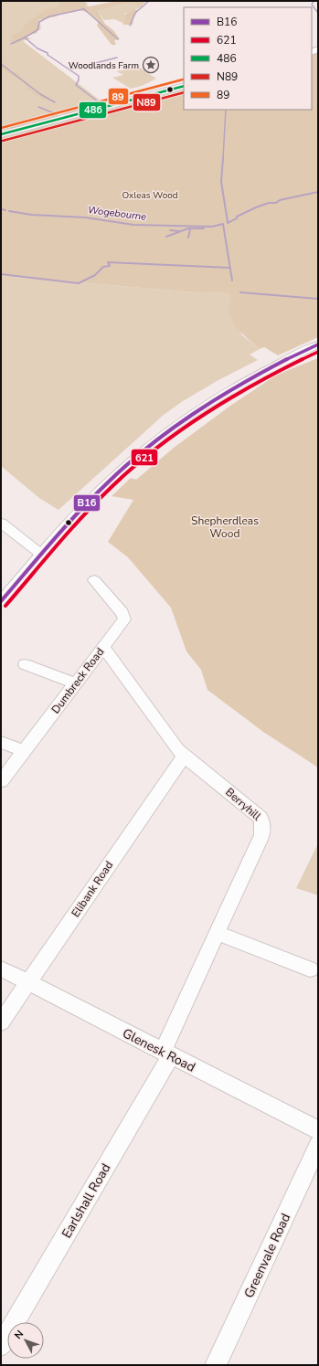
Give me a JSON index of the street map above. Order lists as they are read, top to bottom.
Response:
{
  "streets": {
    "street": [
      "Dumbreck Road",
      "Berryhill",
      "Elibank Road",
      "Glenesk Road",
      "Earlshall Road",
      "Greenvale Road"
    ]
  },
  "crossings": [
    ["Dumbreck Road", "Berryhill"],
    ["Berryhill", "Elibank Road"],
    ["Berryhill", "Glenesk Road"],
    ["Berryhill", "Earlshall Road"],
    ["Elibank Road", "Glenesk Road"],
    ["Glenesk Road", "Earlshall Road"]
  ],
  "water": ["Wogebourne"],
  "parks": ["Oxleas Wood", "Shepherdleas Wood"],
  "places": {
    "place": ["Woodlands Farm"]
  },
  "lines": [
    "transit line 89",
    "transit line 486",
    "transit line N89",
    "transit line B16",
    "transit line 621"
  ],
  "legend": [
    "B16",
    "621",
    "486",
    "N89",
    "89"
  ],
  "north": "top left"
}
